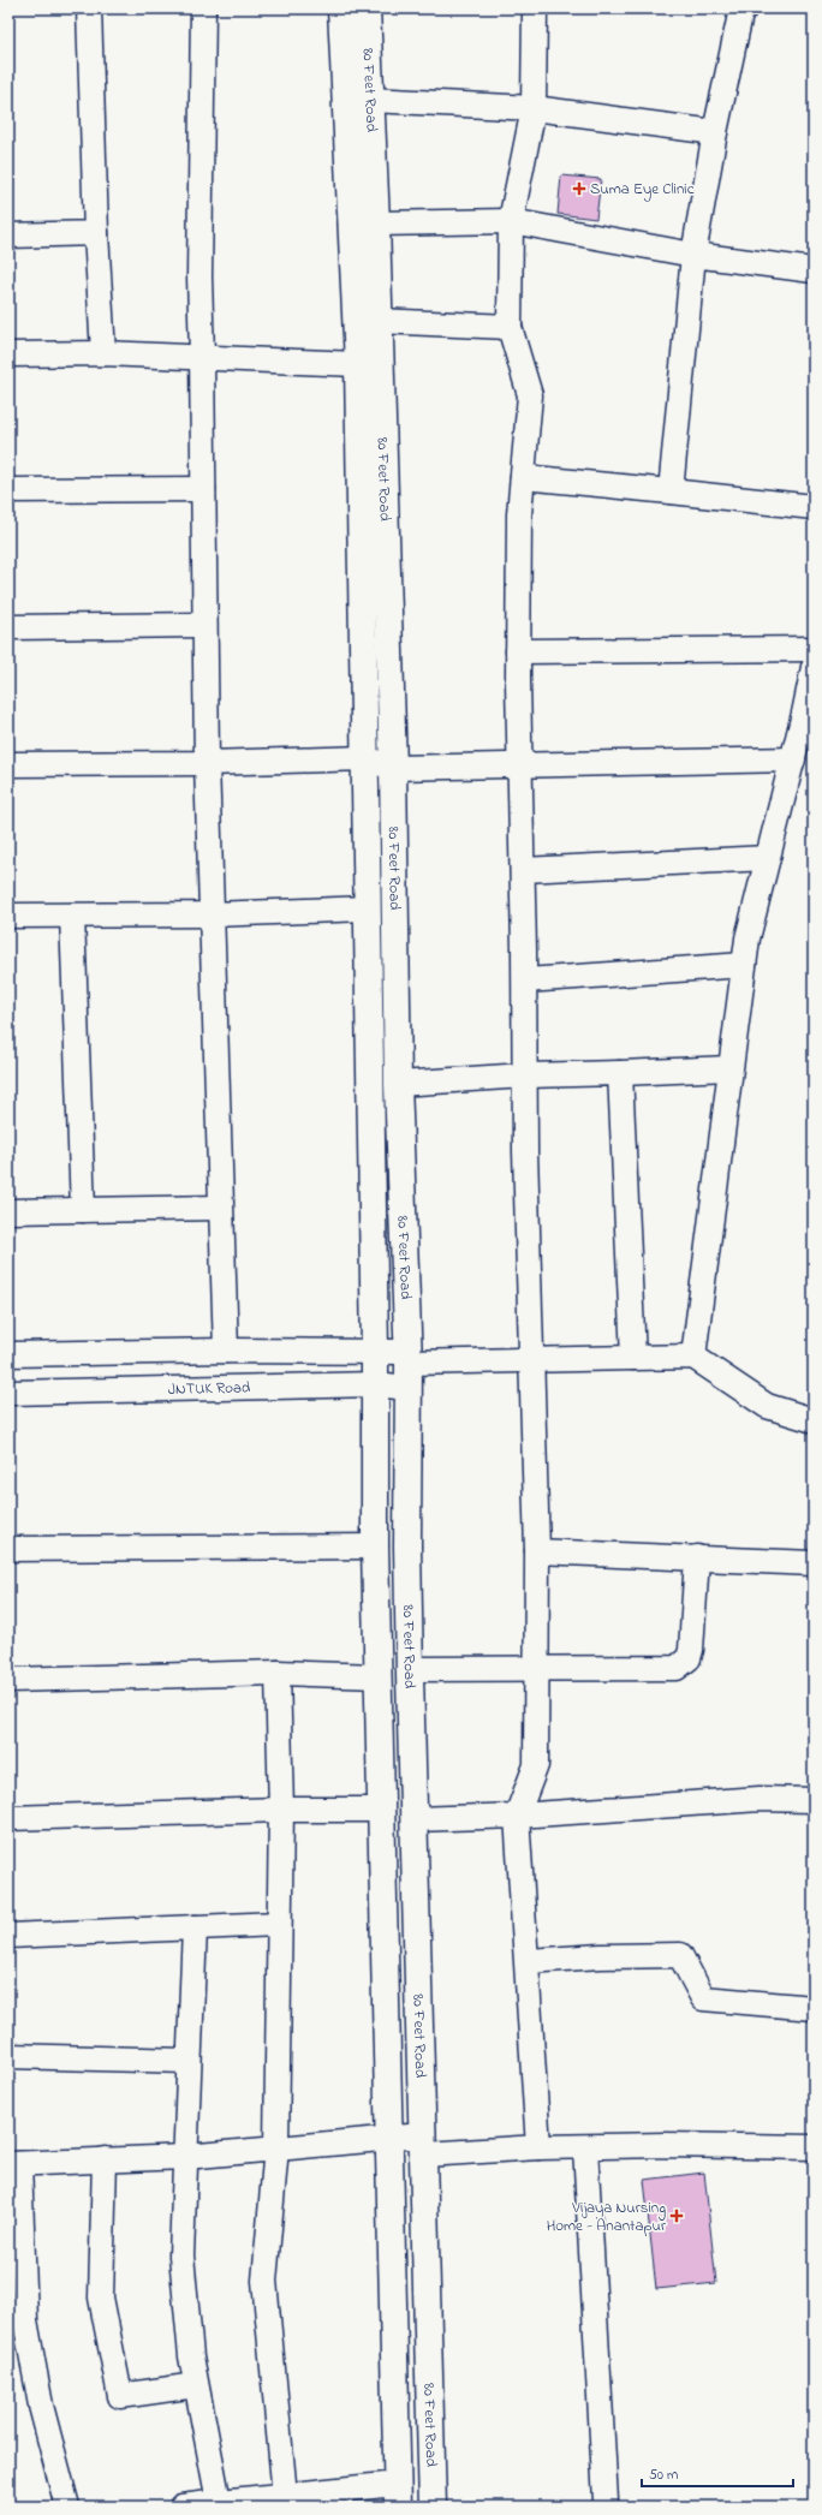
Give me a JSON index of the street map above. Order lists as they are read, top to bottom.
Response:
{
  "streets": {
    "main road": ["80 Feet Road"],
    "street": ["JNTUK Road"]
  },
  "crossings": [
    ["80 Feet Road", "JNTUK Road"]
  ],
  "places": {
    "health": ["Suma Eye Clinic", "Vijaya Nursing Home - Anantapur"]
  },
  "scale_bar": "50 m"
}
